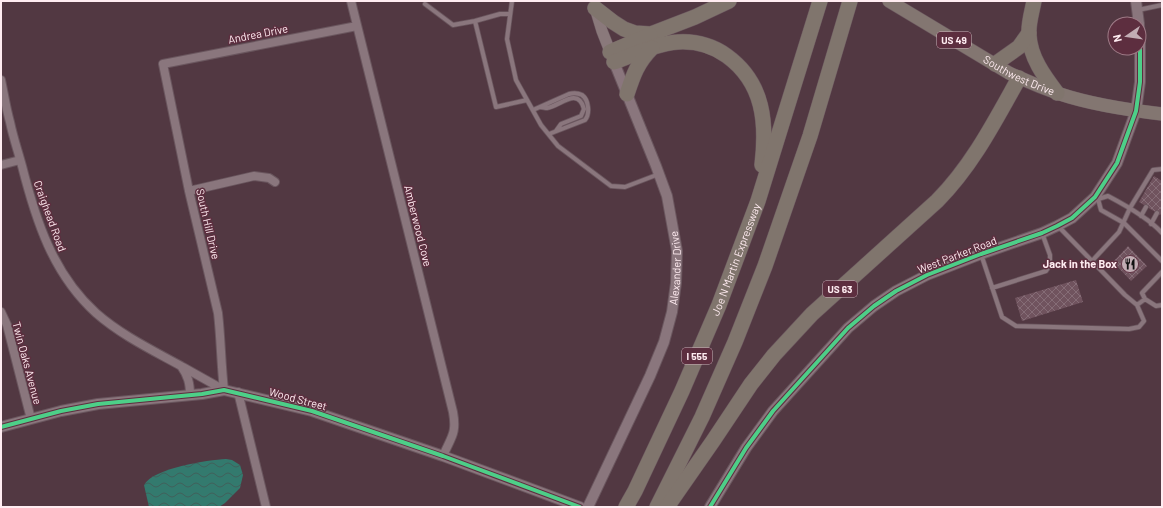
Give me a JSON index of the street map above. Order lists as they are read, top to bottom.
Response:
{
  "streets": {
    "highway": [
      "US 49",
      "Southwest Drive",
      "Joe N Martin Expressway",
      "US 63",
      "I 555"
    ],
    "main road": ["Alexander Drive"],
    "street": [
      "Andrea Drive",
      "Craighead Road",
      "South Hill Drive",
      "Amberwood Cove",
      "West Parker Road",
      "Twin Oaks Avenue",
      "Wood Street"
    ]
  },
  "crossings": [
    ["Andrea Drive", "South Hill Drive"],
    ["Andrea Drive", "Amberwood Cove"],
    ["Southwest Drive", "West Parker Road"],
    ["Southwest Drive", "US 63"],
    ["Craighead Road", "South Hill Drive"],
    ["Craighead Road", "Wood Street"],
    ["South Hill Drive", "Wood Street"],
    ["Amberwood Cove", "Wood Street"],
    ["Twin Oaks Avenue", "Wood Street"]
  ],
  "places": {
    "restaurant": ["Jack in the Box"]
  },
  "north": "left"
}
